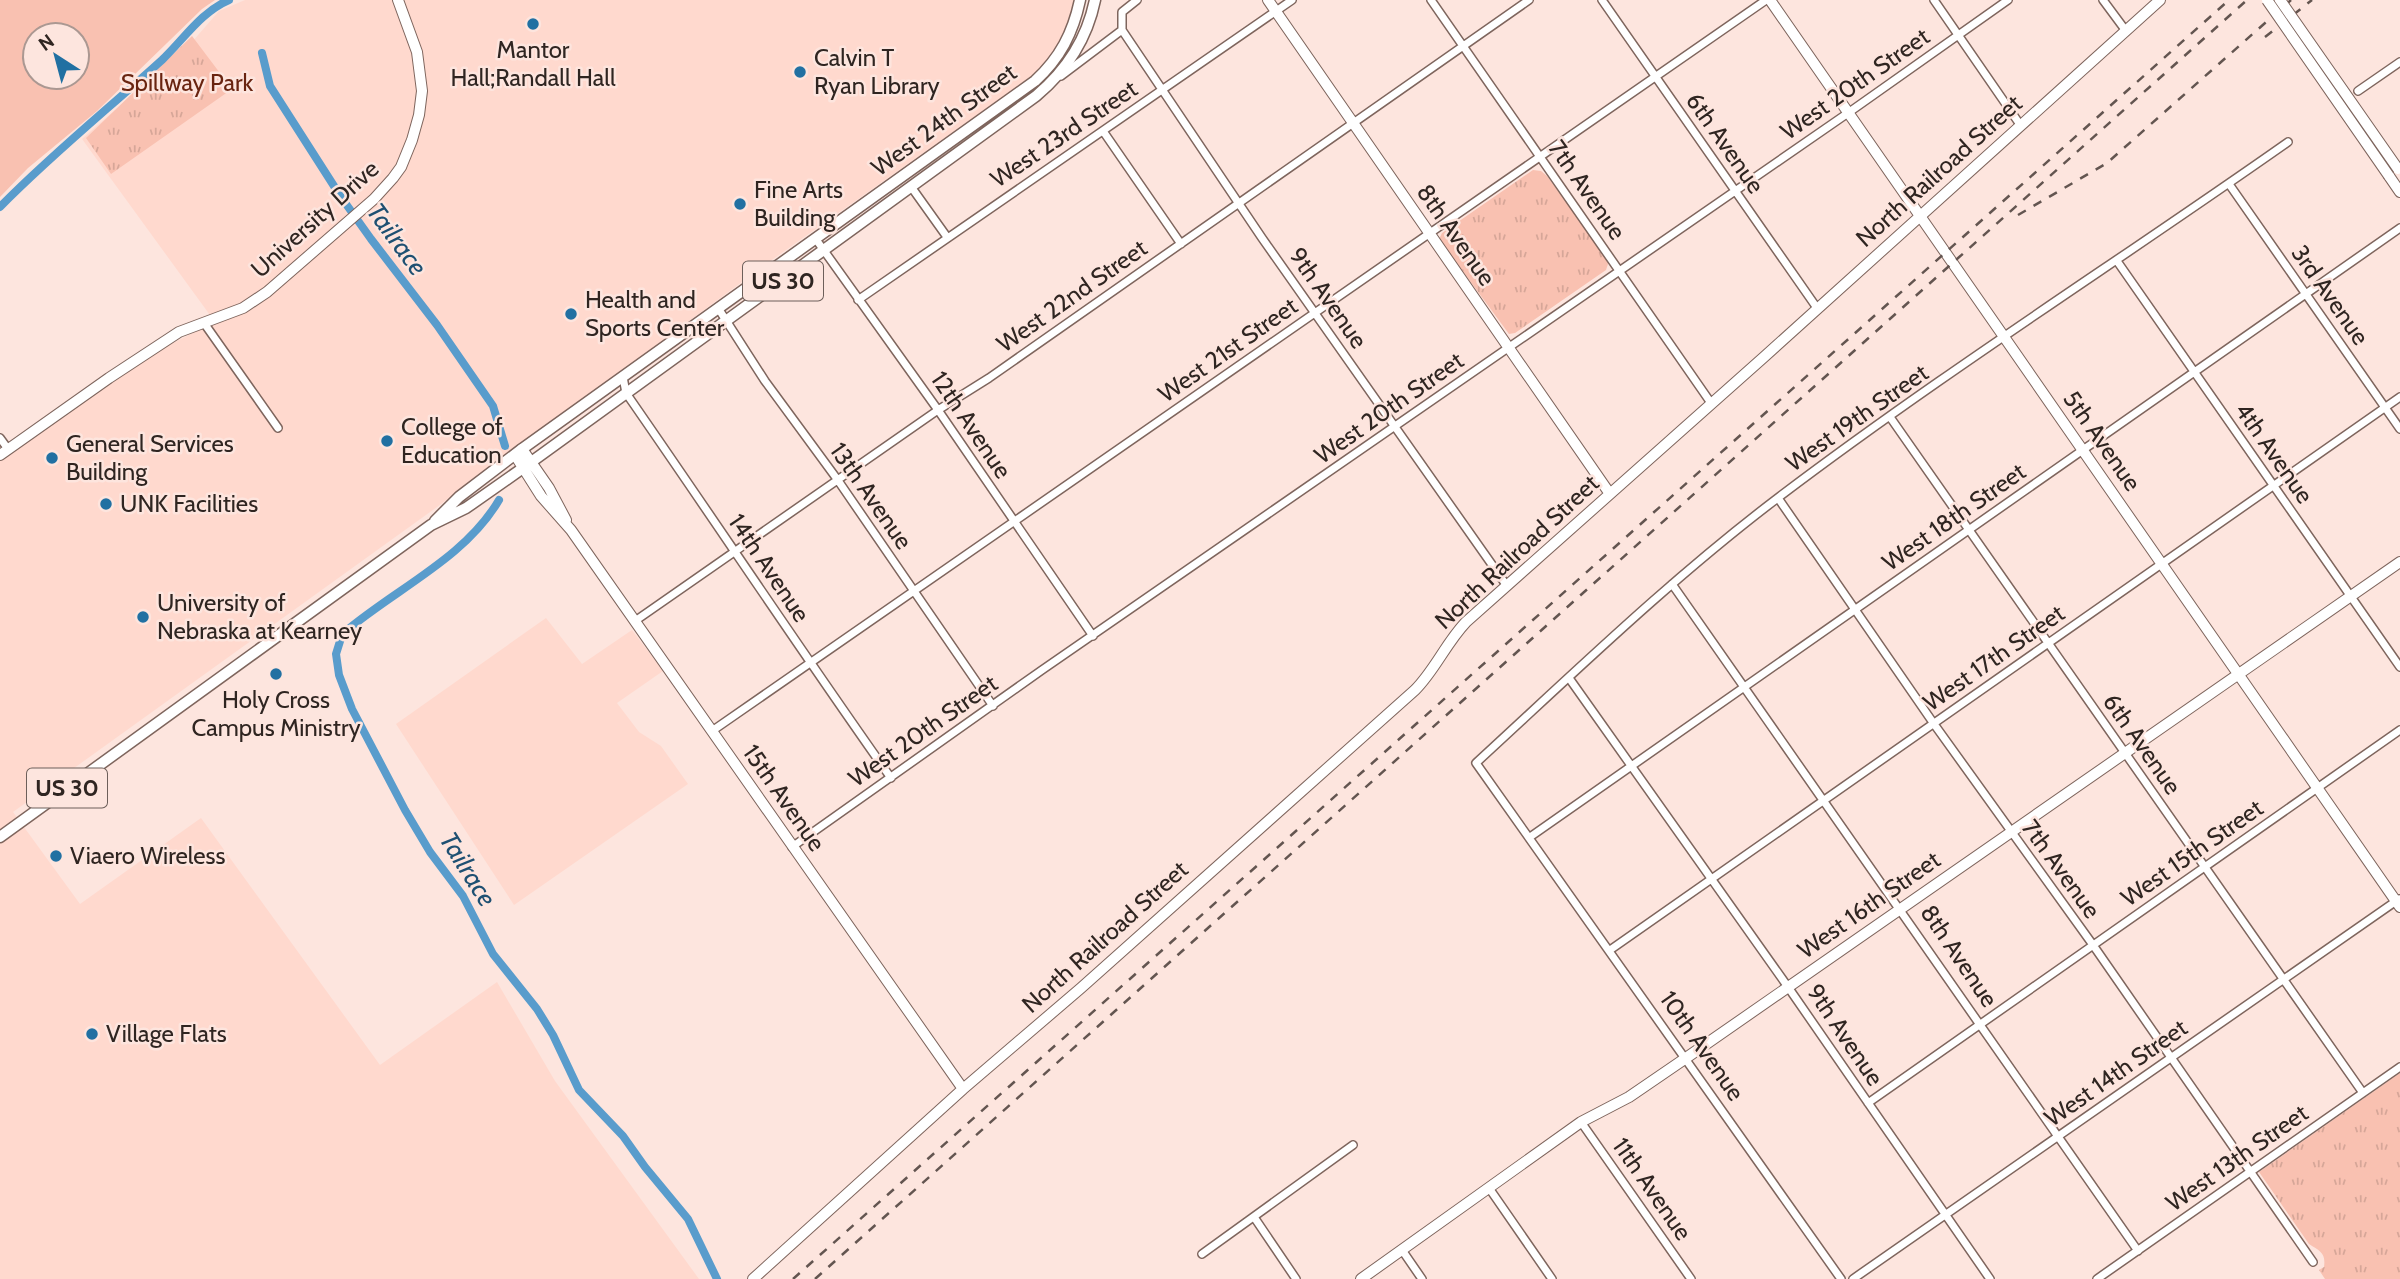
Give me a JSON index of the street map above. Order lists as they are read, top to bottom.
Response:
{
  "streets": {
    "main road": ["West 24th Street", "US 30"],
    "street": [
      "West 20th Street",
      "West 23rd Street",
      "6th Avenue",
      "North Railroad Street",
      "7th Avenue",
      "University Drive",
      "8th Avenue",
      "3rd Avenue",
      "West 22nd Street",
      "9th Avenue",
      "West 21st Street",
      "West 19th Street",
      "12th Avenue",
      "5th Avenue",
      "4th Avenue",
      "13th Avenue",
      "West 18th Street",
      "14th Avenue",
      "West 17th Street",
      "15th Avenue",
      "West 15th Street",
      "West 16th Street",
      "10th Avenue",
      "West 14th Street",
      "West 13th Street",
      "11th Avenue"
    ]
  },
  "crossings": [
    ["West 20th Street", "6th Avenue"],
    ["West 20th Street", "7th Avenue"],
    ["West 20th Street", "8th Avenue"],
    ["West 20th Street", "9th Avenue"],
    ["West 20th Street", "12th Avenue"],
    ["West 20th Street", "5th Avenue"],
    ["West 20th Street", "13th Avenue"],
    ["West 20th Street", "14th Avenue"],
    ["West 20th Street", "15th Avenue"],
    ["West 24th Street", "9th Avenue"],
    ["West 24th Street", "12th Avenue"],
    ["West 24th Street", "13th Avenue"],
    ["West 24th Street", "14th Avenue"],
    ["West 24th Street", "15th Avenue"],
    ["West 23rd Street", "8th Avenue"],
    ["West 23rd Street", "9th Avenue"],
    ["West 23rd Street", "12th Avenue"],
    ["6th Avenue", "North Railroad Street"],
    ["6th Avenue", "West 21st Street"],
    ["6th Avenue", "West 19th Street"],
    ["6th Avenue", "West 18th Street"],
    ["6th Avenue", "West 17th Street"],
    ["6th Avenue", "West 15th Street"],
    ["6th Avenue", "West 16th Street"],
    ["6th Avenue", "West 14th Street"],
    ["6th Avenue", "West 13th Street"],
    ["North Railroad Street", "7th Avenue"],
    ["North Railroad Street", "8th Avenue"],
    ["North Railroad Street", "9th Avenue"],
    ["North Railroad Street", "5th Avenue"],
    ["North Railroad Street", "15th Avenue"],
    ["7th Avenue", "West 22nd Street"],
    ["7th Avenue", "West 21st Street"],
    ["7th Avenue", "West 19th Street"],
    ["7th Avenue", "West 18th Street"],
    ["7th Avenue", "West 17th Street"],
    ["7th Avenue", "West 15th Street"],
    ["7th Avenue", "West 16th Street"],
    ["7th Avenue", "West 14th Street"],
    ["7th Avenue", "West 13th Street"],
    ["8th Avenue", "West 22nd Street"],
    ["8th Avenue", "West 21st Street"],
    ["8th Avenue", "West 19th Street"],
    ["8th Avenue", "West 18th Street"],
    ["8th Avenue", "West 17th Street"],
    ["8th Avenue", "West 15th Street"],
    ["8th Avenue", "West 16th Street"],
    ["8th Avenue", "West 14th Street"],
    ["8th Avenue", "West 13th Street"],
    ["3rd Avenue", "West 19th Street"],
    ["3rd Avenue", "West 18th Street"],
    ["3rd Avenue", "West 17th Street"],
    ["West 22nd Street", "9th Avenue"],
    ["West 22nd Street", "12th Avenue"],
    ["West 22nd Street", "13th Avenue"],
    ["West 22nd Street", "14th Avenue"],
    ["West 22nd Street", "15th Avenue"],
    ["9th Avenue", "West 21st Street"],
    ["9th Avenue", "West 19th Street"],
    ["9th Avenue", "West 18th Street"],
    ["9th Avenue", "West 17th Street"],
    ["9th Avenue", "West 15th Street"],
    ["9th Avenue", "West 16th Street"],
    ["9th Avenue", "West 14th Street"],
    ["West 21st Street", "12th Avenue"],
    ["West 21st Street", "5th Avenue"],
    ["West 21st Street", "13th Avenue"],
    ["West 21st Street", "14th Avenue"],
    ["West 21st Street", "15th Avenue"],
    ["West 19th Street", "5th Avenue"],
    ["West 19th Street", "4th Avenue"],
    ["West 19th Street", "10th Avenue"],
    ["5th Avenue", "West 18th Street"],
    ["5th Avenue", "West 17th Street"],
    ["5th Avenue", "West 15th Street"],
    ["5th Avenue", "West 16th Street"],
    ["5th Avenue", "West 14th Street"],
    ["4th Avenue", "West 18th Street"],
    ["4th Avenue", "West 17th Street"],
    ["4th Avenue", "West 16th Street"],
    ["West 18th Street", "10th Avenue"],
    ["West 17th Street", "10th Avenue"],
    ["West 16th Street", "10th Avenue"],
    ["West 16th Street", "11th Avenue"]
  ],
  "water": ["Tailrace"],
  "parks": ["Spillway Park"],
  "places": [
    "Mantor Hall;Randall Hall",
    "Calvin T Ryan Library",
    "Fine Arts Building",
    "Health and Sports Center",
    "College of Education",
    "General Services Building",
    "UNK Facilities",
    "University of Nebraska at Kearney",
    "Holy Cross Campus Ministry",
    "Viaero Wireless",
    "Village Flats"
  ],
  "north": "top left"
}
